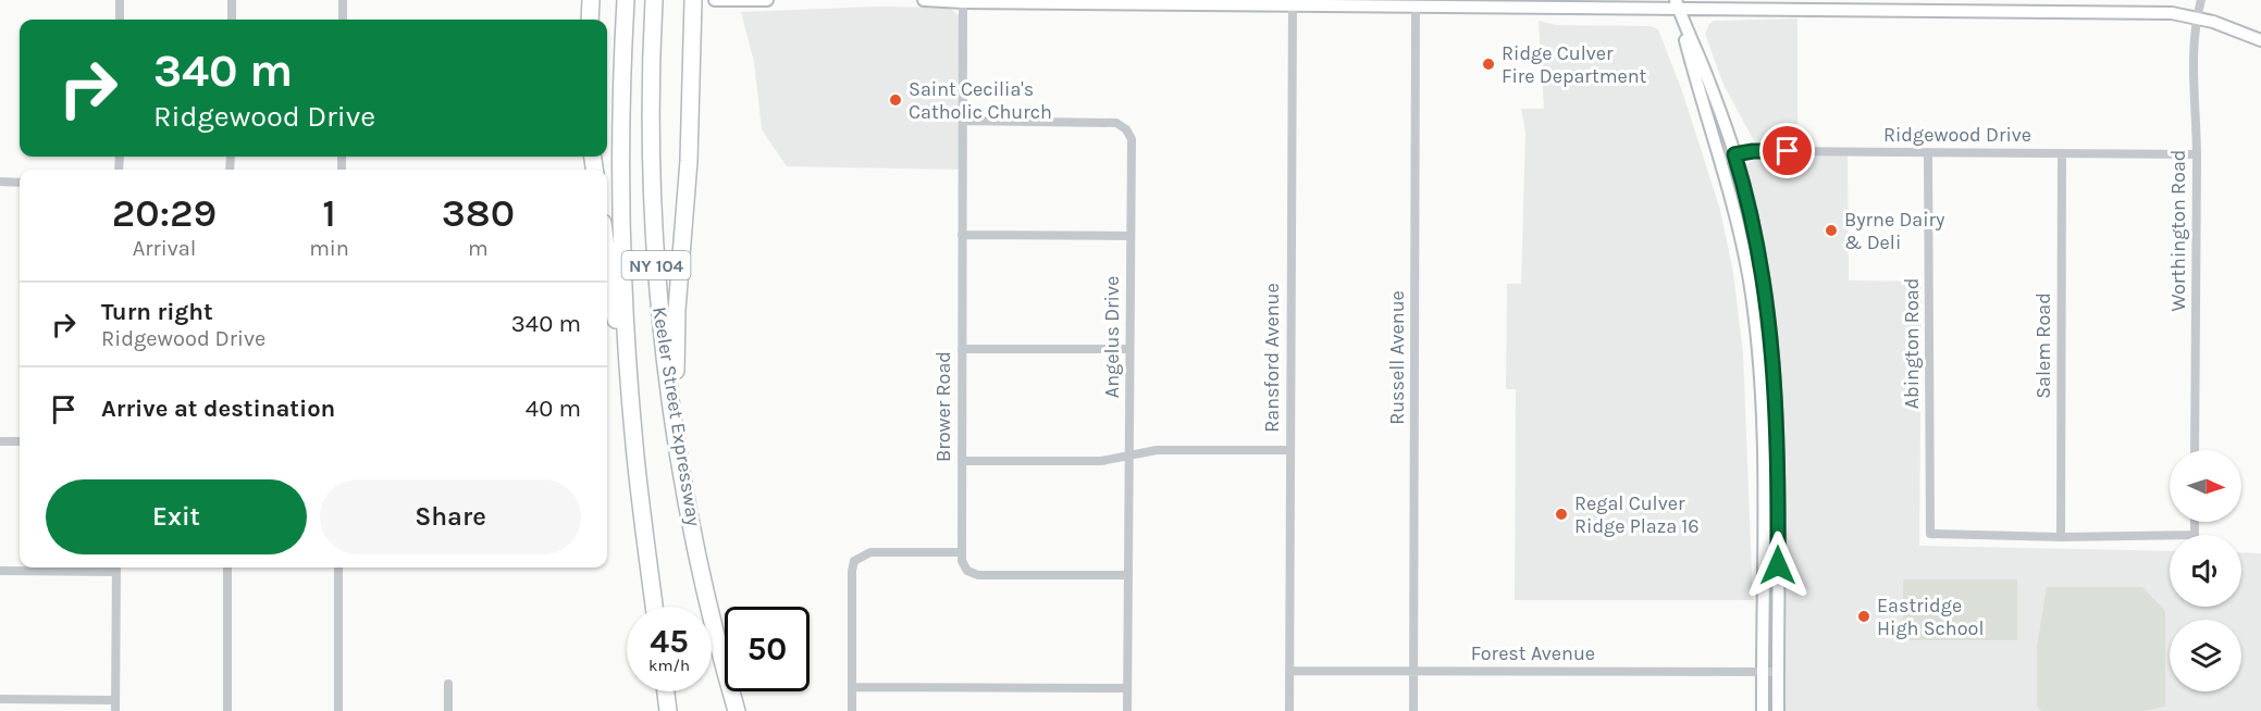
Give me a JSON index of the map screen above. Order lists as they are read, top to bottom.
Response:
{
  "streets": {
    "highway": ["NY 104", "Keeler Street Expressway"],
    "street": [
      "Ridgewood Drive",
      "Worthington Road",
      "Angelus Drive",
      "Abington Road",
      "Salem Road",
      "Ransford Avenue",
      "Russell Avenue",
      "Brower Road",
      "Forest Avenue"
    ]
  },
  "crossings": [
    ["Ridgewood Drive", "Worthington Road"],
    ["Ridgewood Drive", "Abington Road"],
    ["Ridgewood Drive", "Salem Road"],
    ["Angelus Drive", "Brower Road"],
    ["Abington Road", "Salem Road"],
    ["Ransford Avenue", "Forest Avenue"],
    ["Russell Avenue", "Forest Avenue"]
  ],
  "places": [
    "Ridge Culver Fire Department",
    "Saint Cecilia's Catholic Church",
    "Byrne Dairy & Deli",
    "Regal Culver Ridge Plaza 16",
    "Eastridge High School"
  ],
  "north": "right",
  "page": {
    "turn": ["340 m", "Ridgewood Drive"],
    "eta": [
      "20:29",
      "Arrival",
      "1",
      "min",
      "380",
      "m"
    ],
    "list": [
      {
        "name": "Turn right",
        "note": "Ridgewood Drive",
        "value": "340 m"
      },
      {
        "name": "Arrive at destination",
        "value": "40 m"
      }
    ],
    "buttons": ["Exit", "Share"],
    "speed": "45 km/h",
    "limit": "50"
  }
}
